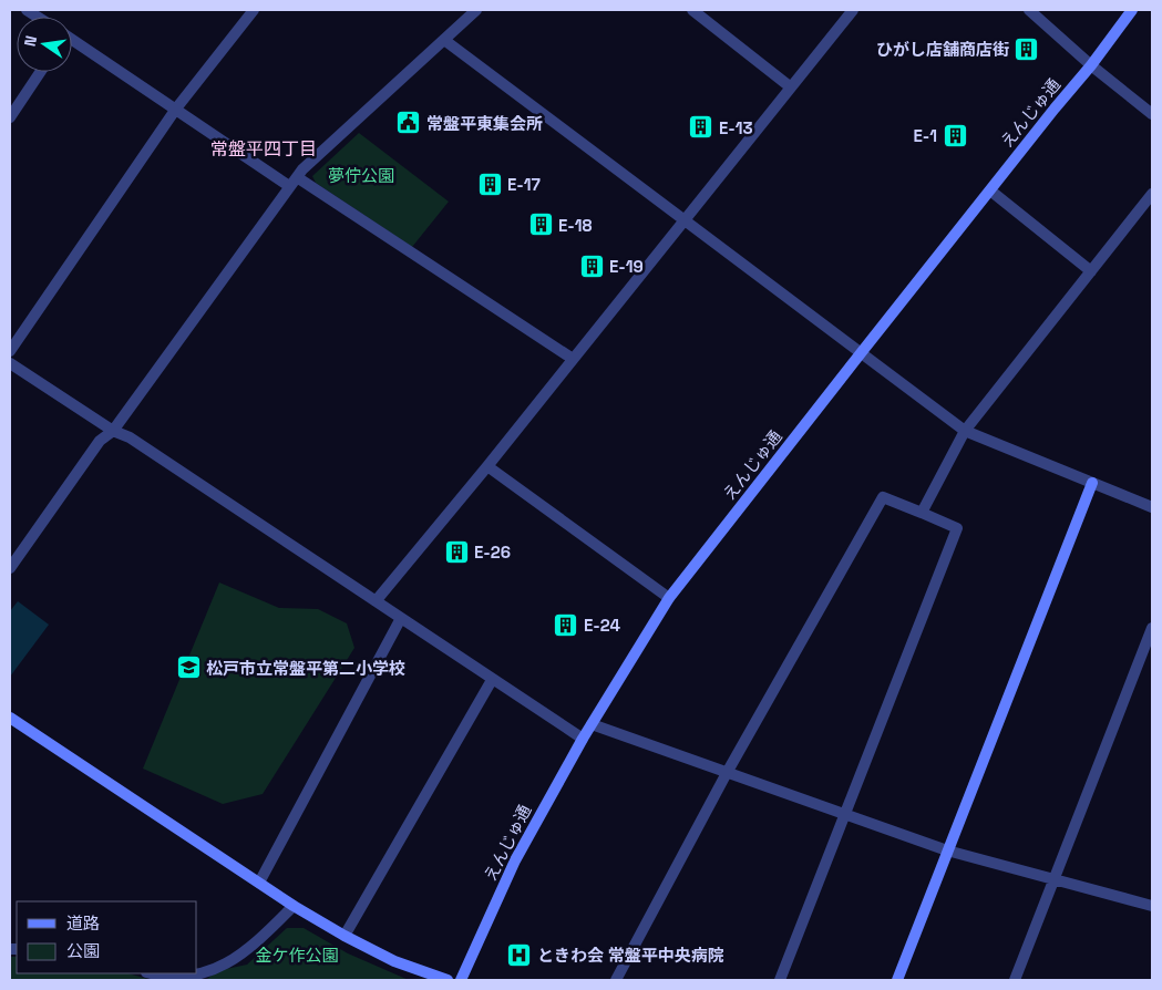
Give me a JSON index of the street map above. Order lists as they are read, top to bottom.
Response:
{
  "streets": {
    "street": ["えんじゅ通"]
  },
  "districts": ["常盤平四丁目"],
  "parks": ["夢佇公園", "金ケ作公園"],
  "places": {
    "building": [
      "ひがし店舗商店街",
      "E-13",
      "E-1",
      "E-17",
      "E-18",
      "E-19",
      "E-26",
      "E-24"
    ],
    "public building": ["常盤平東集会所"],
    "school or university": ["松戸市立常盤平第二小学校"],
    "hospital": ["ときわ会 常盤平中央病院"]
  },
  "legend": ["道路", "公園"],
  "north": "left"
}
